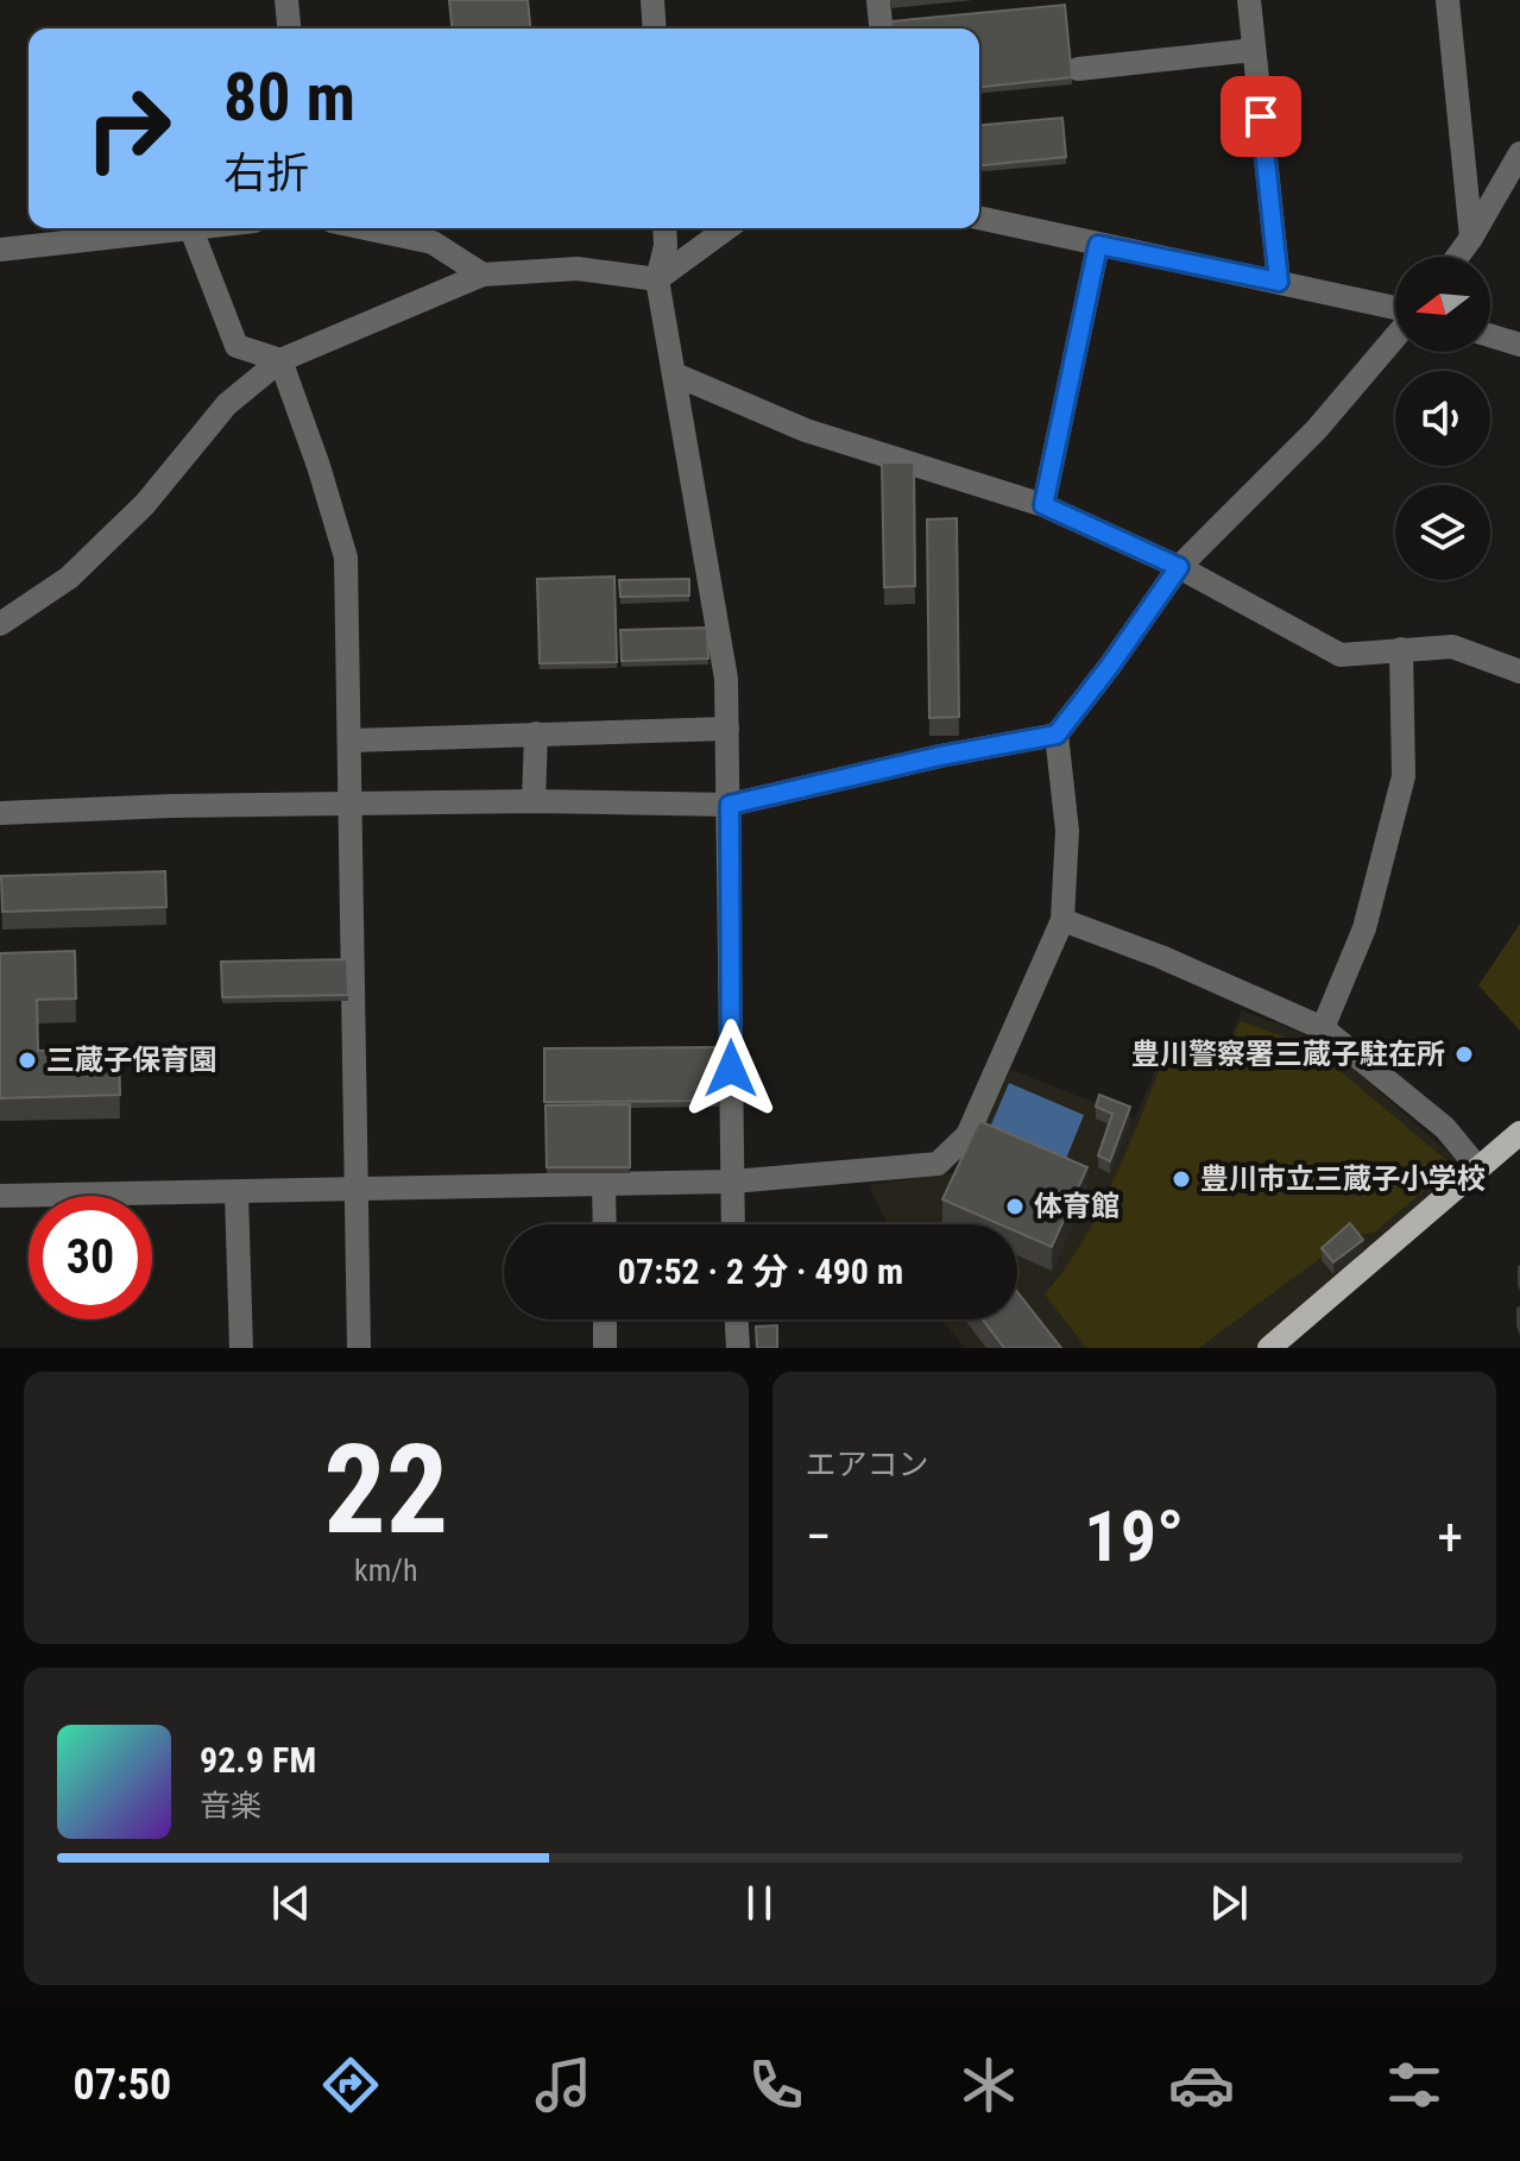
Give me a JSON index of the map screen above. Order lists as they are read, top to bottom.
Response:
{
  "places": [
    "豊川警察署三蔵子駐在所",
    "三蔵子保育園",
    "豊川市立三蔵子小学校",
    "体育館"
  ],
  "north": "left",
  "page": {
    "turn": ["80 m", "右折"],
    "limit": "30",
    "trip": "07:52 · 2 分 · 490 m",
    "tile": [
      ["22", "km/h"],
      "エアコン"
    ],
    "heat": ["−", "19°", "+"],
    "song": ["92.9 FM", "音楽"],
    "tabs": "07:50"
  }
}
